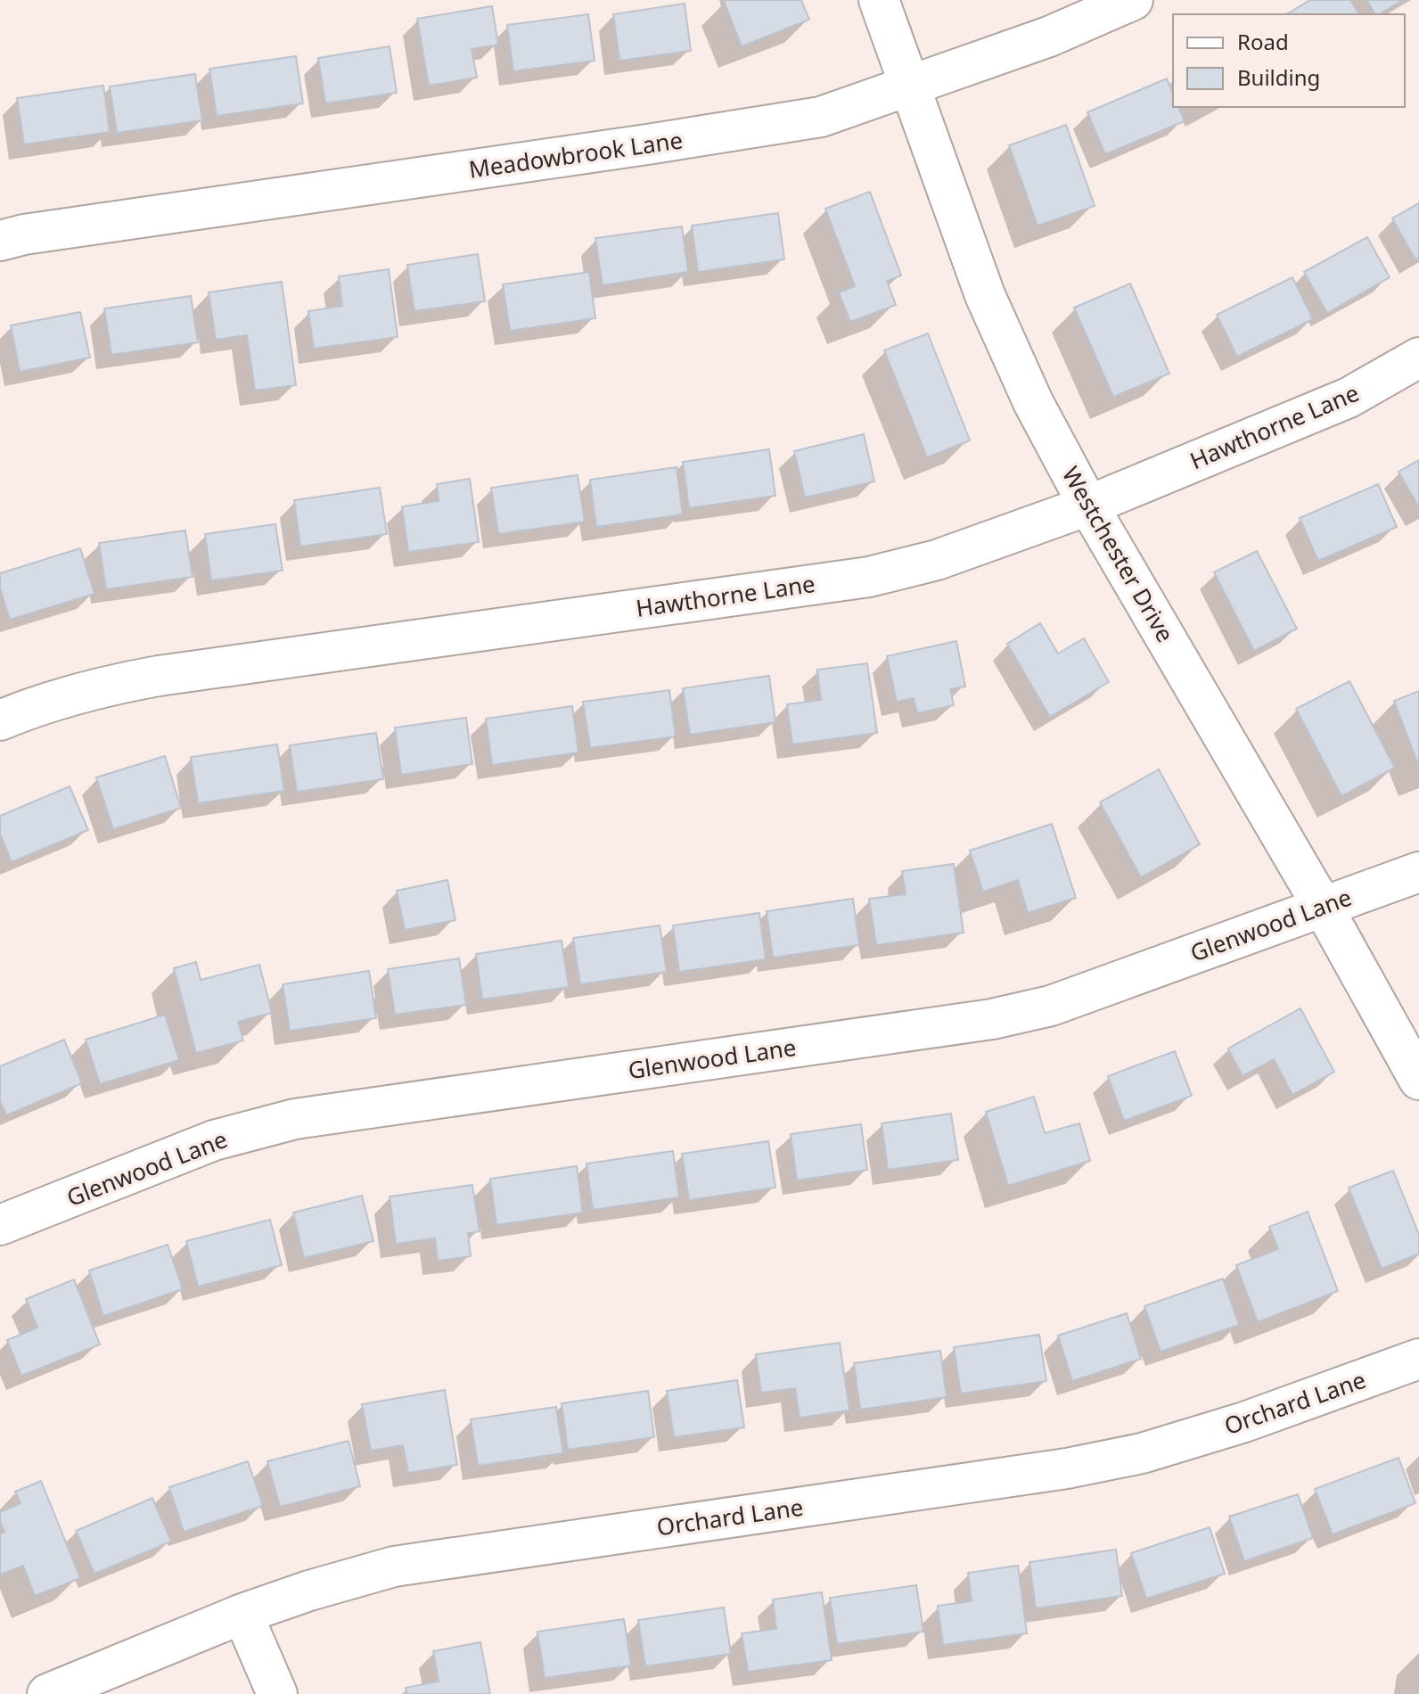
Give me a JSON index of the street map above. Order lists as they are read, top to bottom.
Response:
{
  "streets": {
    "street": [
      "Meadowbrook Lane",
      "Hawthorne Lane",
      "Westchester Drive",
      "Glenwood Lane",
      "Orchard Lane"
    ]
  },
  "crossings": [
    ["Meadowbrook Lane", "Westchester Drive"],
    ["Hawthorne Lane", "Westchester Drive"],
    ["Westchester Drive", "Glenwood Lane"]
  ],
  "legend": ["Road", "Building"]
}
